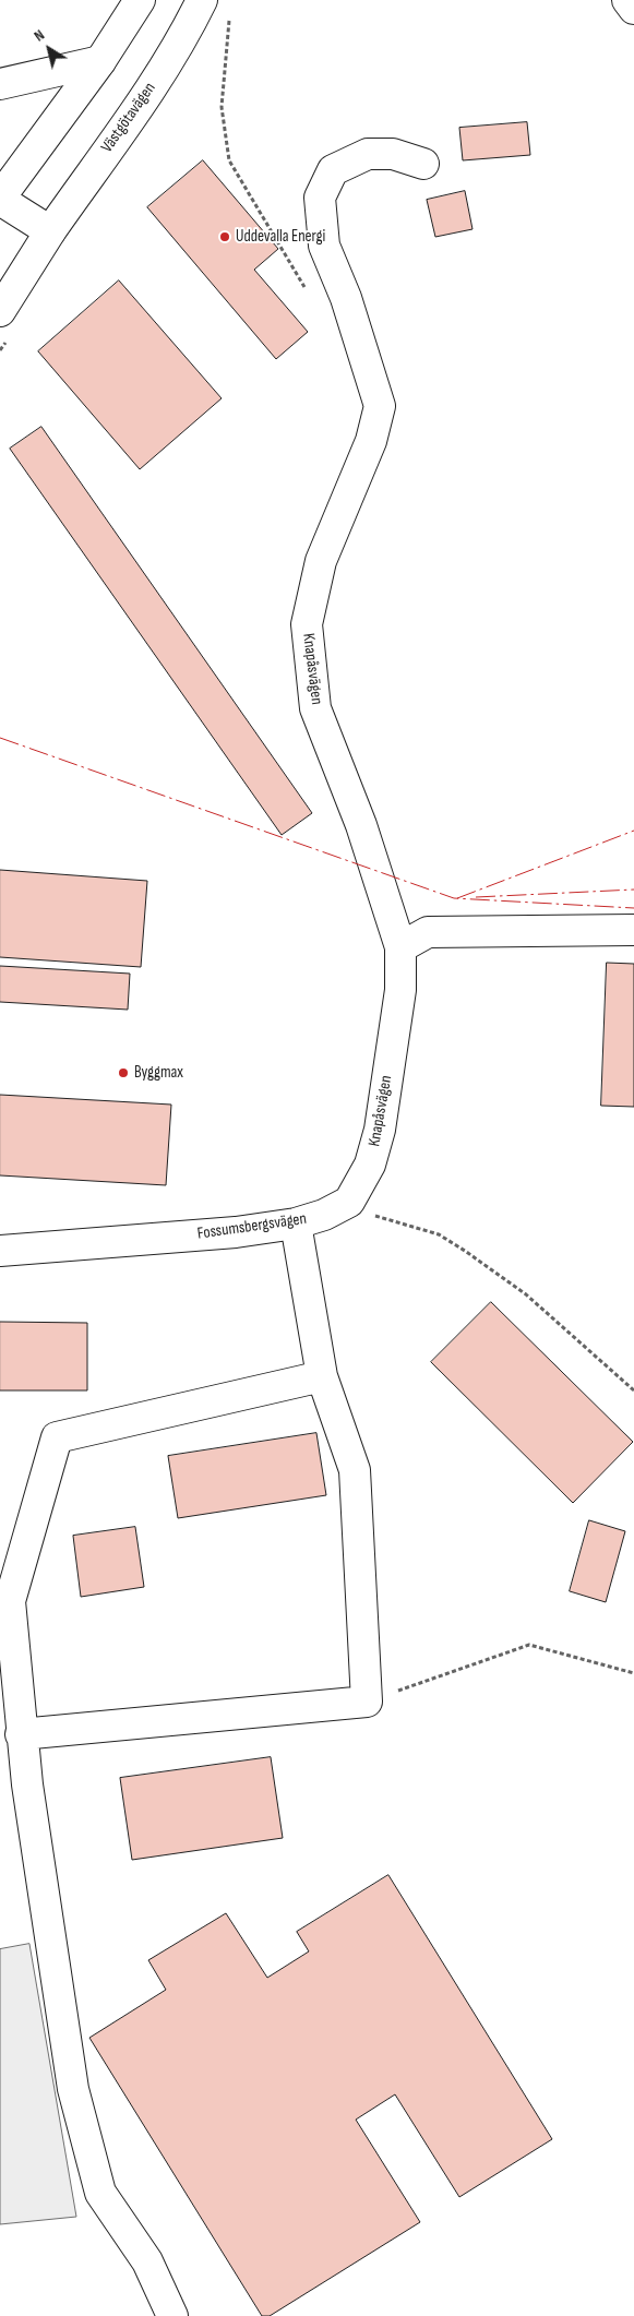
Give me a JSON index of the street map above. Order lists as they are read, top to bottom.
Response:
{
  "streets": {
    "main road": ["Västgötavägen", "Knapåsvägen", "Fossumsbergsvägen"]
  },
  "crossings": [
    ["Knapåsvägen", "Fossumsbergsvägen"]
  ],
  "places": ["Uddevalla Energi", "Byggmax"],
  "north": "top left"
}
